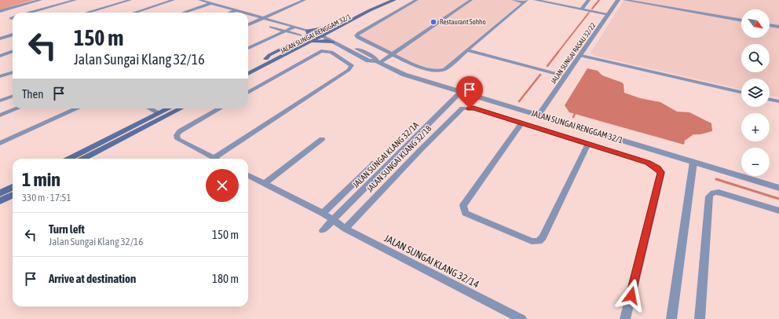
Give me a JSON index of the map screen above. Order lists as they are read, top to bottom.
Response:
{
  "streets": {
    "main road": ["JALAN SUNGAI RENGGAM 32/1"],
    "street": [
      "JALAN SUNGAI RASAU 32/22",
      "JALAN SUNGAI KLANG 32/1A",
      "JALAN SUNGAI KLANG 32/18",
      "JALAN SUNGAI KLANG 32/14"
    ]
  },
  "crossings": [
    ["JALAN SUNGAI RENGGAM 32/1", "JALAN SUNGAI RASAU 32/22"],
    ["JALAN SUNGAI RENGGAM 32/1", "JALAN SUNGAI KLANG 32/1A"],
    ["JALAN SUNGAI KLANG 32/1A", "JALAN SUNGAI KLANG 32/14"],
    ["JALAN SUNGAI KLANG 32/18", "JALAN SUNGAI KLANG 32/14"]
  ],
  "places": ["Restaurant Sohho"],
  "north": "bottom right",
  "page": {
    "map_buttons": ["+", "−"],
    "turn": ["150 m", "Jalan Sungai Klang 32/16"],
    "then": "Then",
    "heading": ["1 min", "330 m · 17:51"],
    "list": [
      {
        "name": "Turn left",
        "note": "Jalan Sungai Klang 32/16",
        "value": "150 m"
      },
      {
        "name": "Arrive at destination",
        "value": "180 m"
      }
    ]
  }
}
